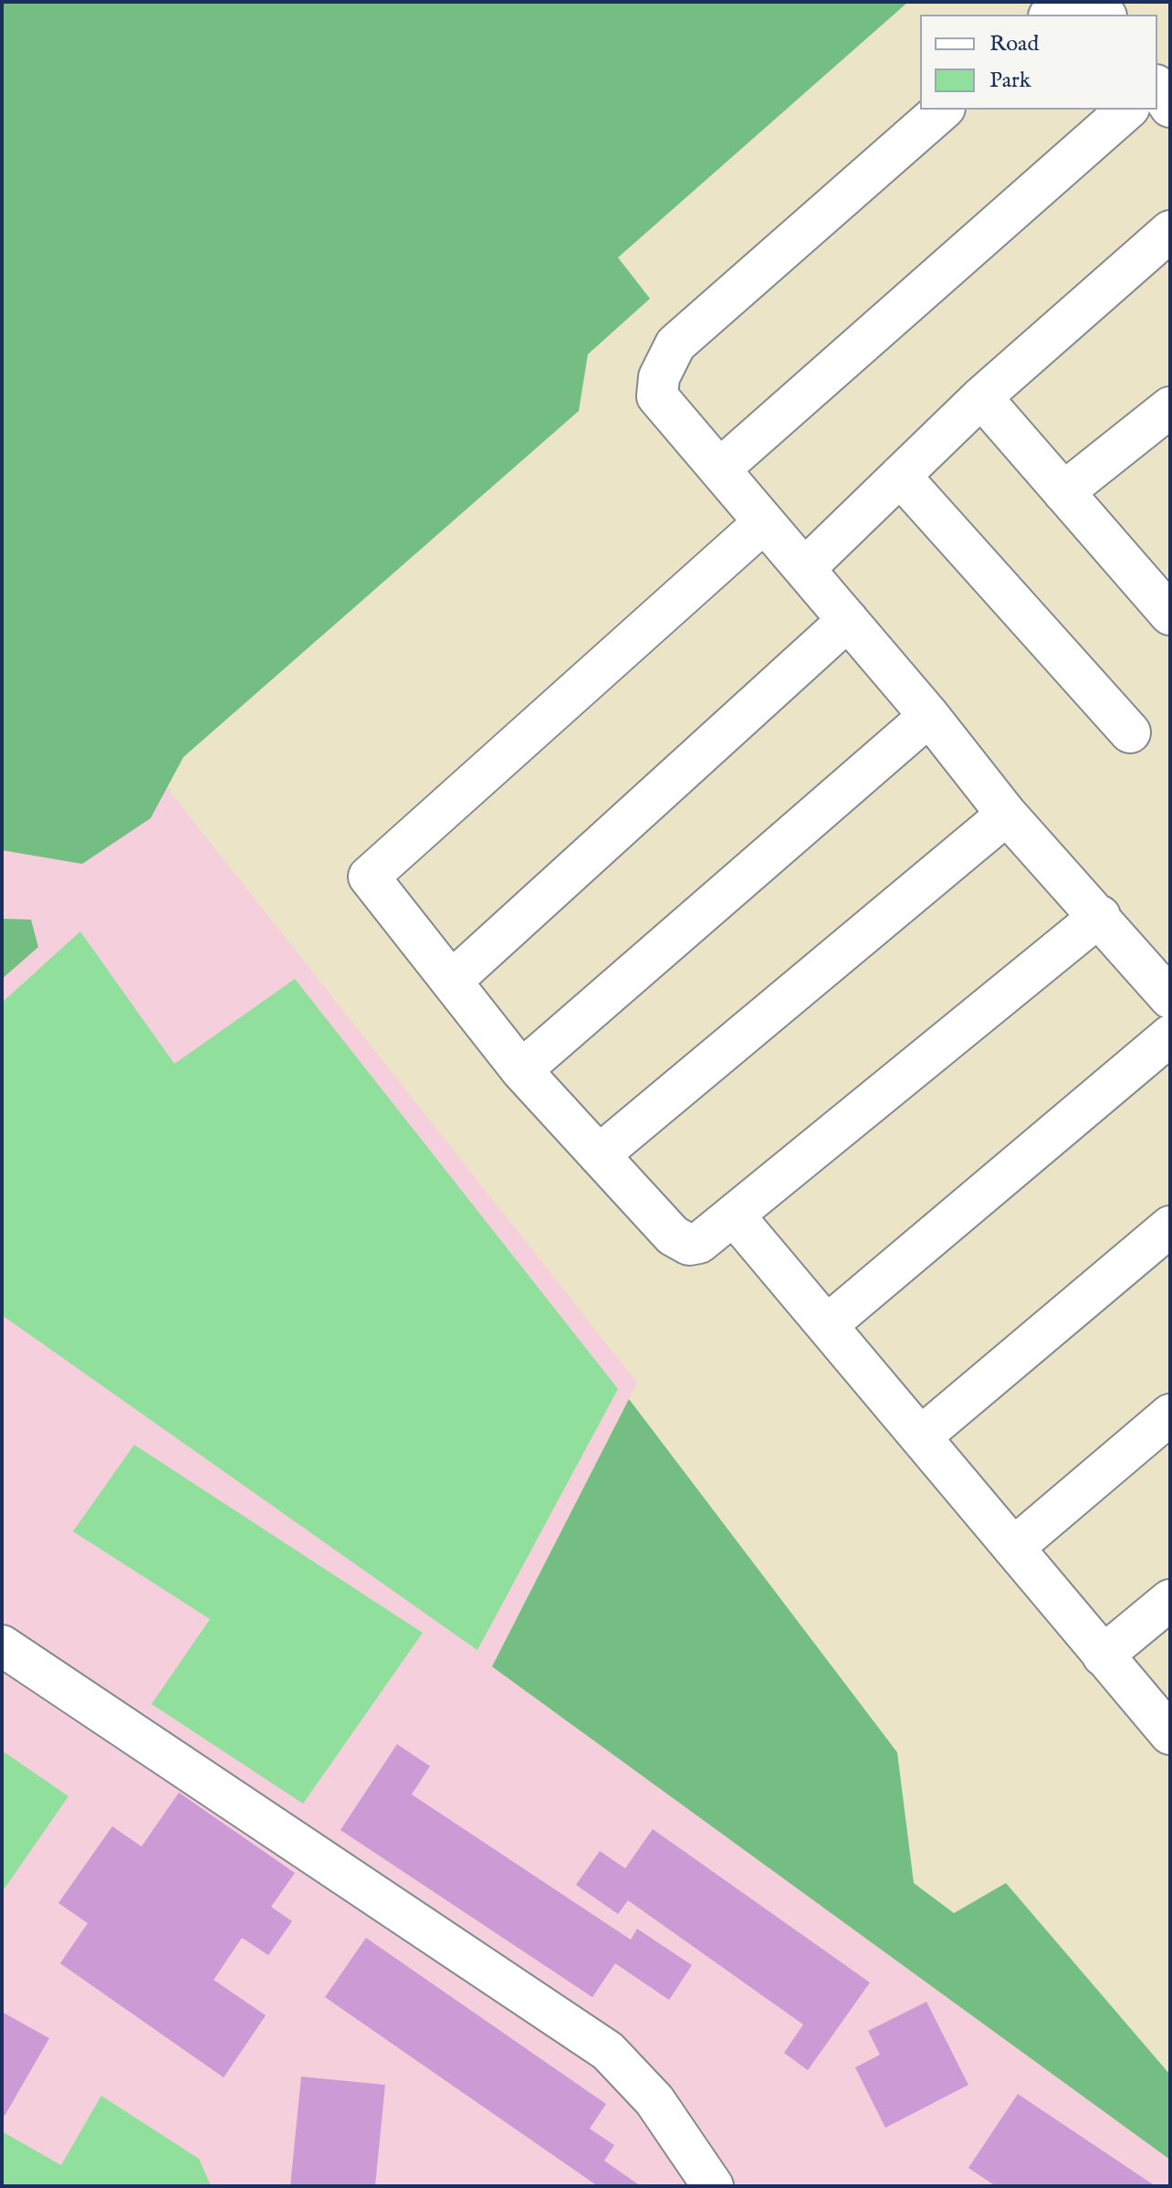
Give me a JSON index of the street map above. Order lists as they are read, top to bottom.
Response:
{
  "legend": ["Road", "Park"]
}
